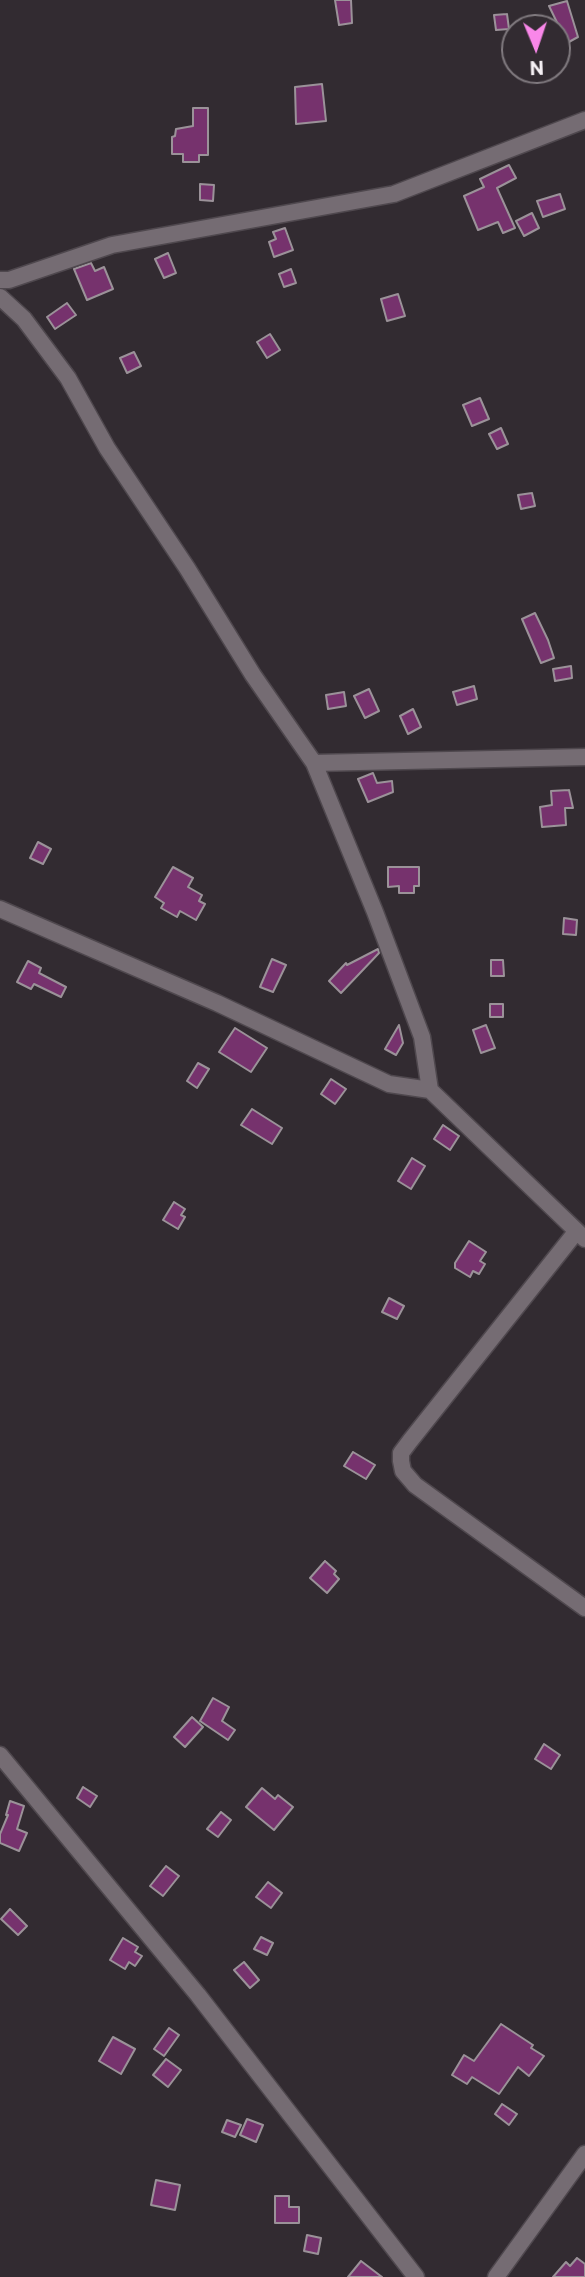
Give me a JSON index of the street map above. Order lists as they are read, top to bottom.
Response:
{
  "north": "bottom"
}
